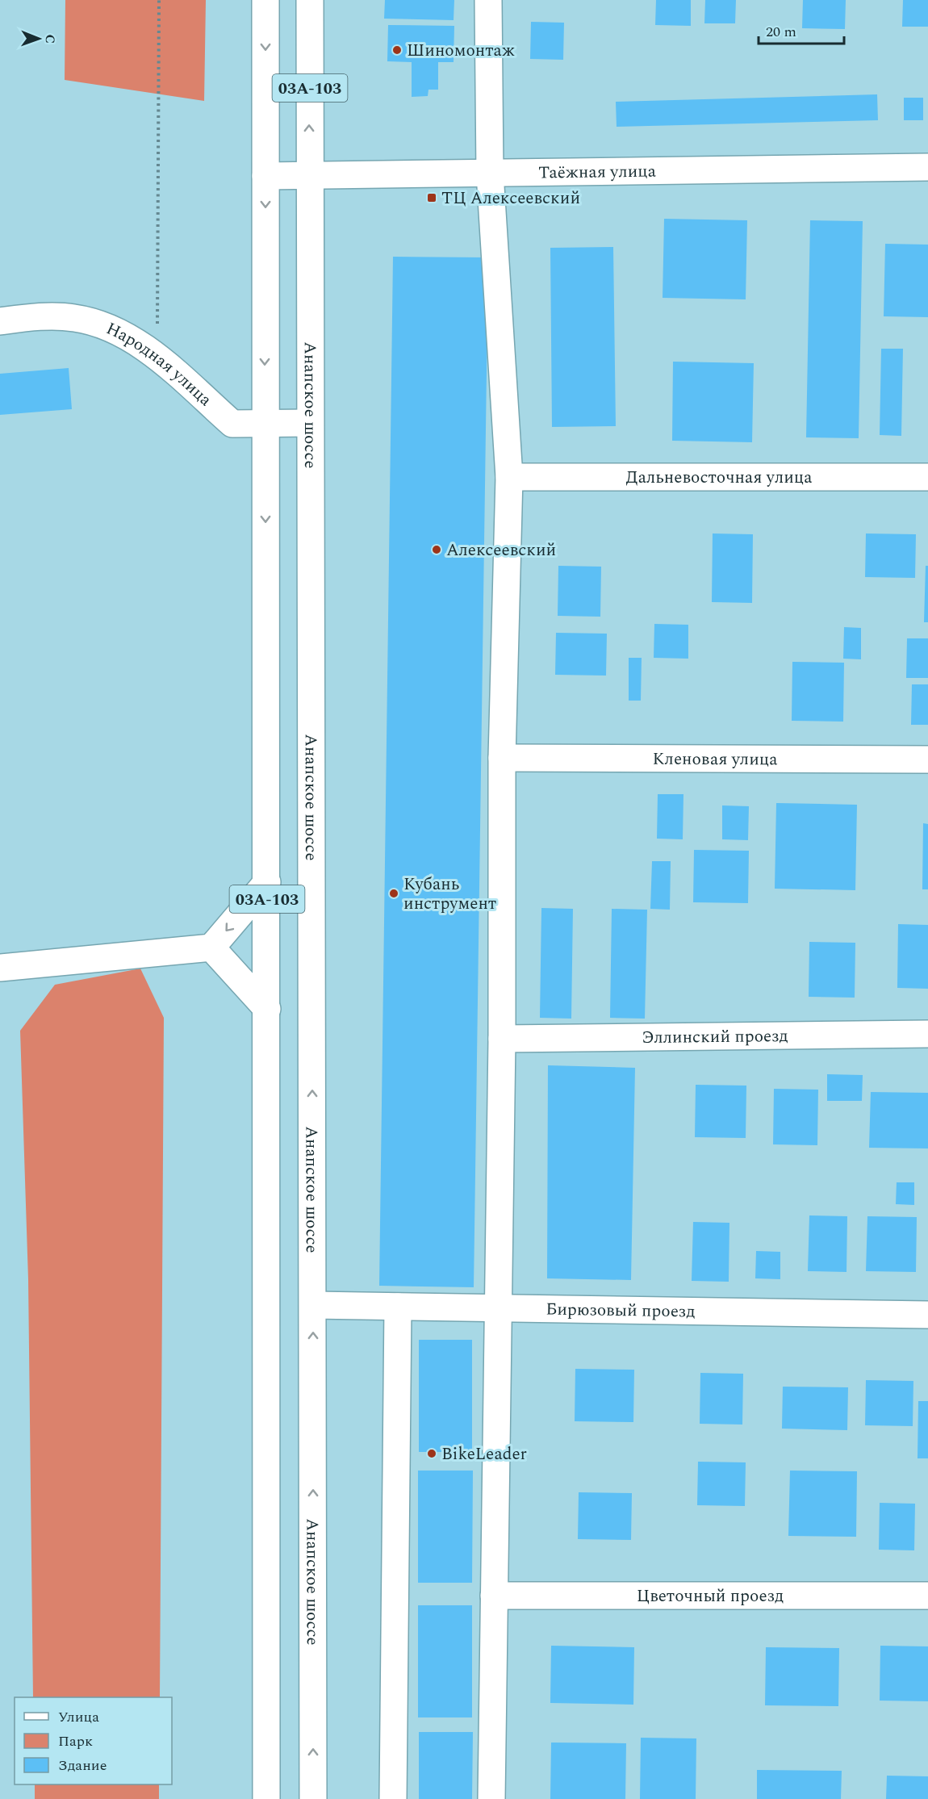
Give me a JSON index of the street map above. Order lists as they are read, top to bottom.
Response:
{
  "streets": {
    "street": [
      "03А-103",
      "Таёжная улица",
      "Народная улица",
      "Анапское шоссе",
      "Дальневосточная улица",
      "Кленовая улица",
      "Эллинский проезд",
      "Бирюзовый проезд",
      "Цветочный проезд"
    ]
  },
  "crossings": [
    ["03А-103", "Таёжная улица"],
    ["03А-103", "Народная улица"],
    ["Таёжная улица", "Анапское шоссе"],
    ["Народная улица", "Анапское шоссе"],
    ["Анапское шоссе", "Бирюзовый проезд"]
  ],
  "places": {
    "other": [
      "Шиномонтаж",
      "Алексеевский",
      "Кубань инструмент",
      "BikeLeader"
    ],
    "transit": ["ТЦ Алексеевский"]
  },
  "legend": ["Улица", "Парк", "Здание"],
  "scale_bar": "20 m",
  "north": "right"
}
